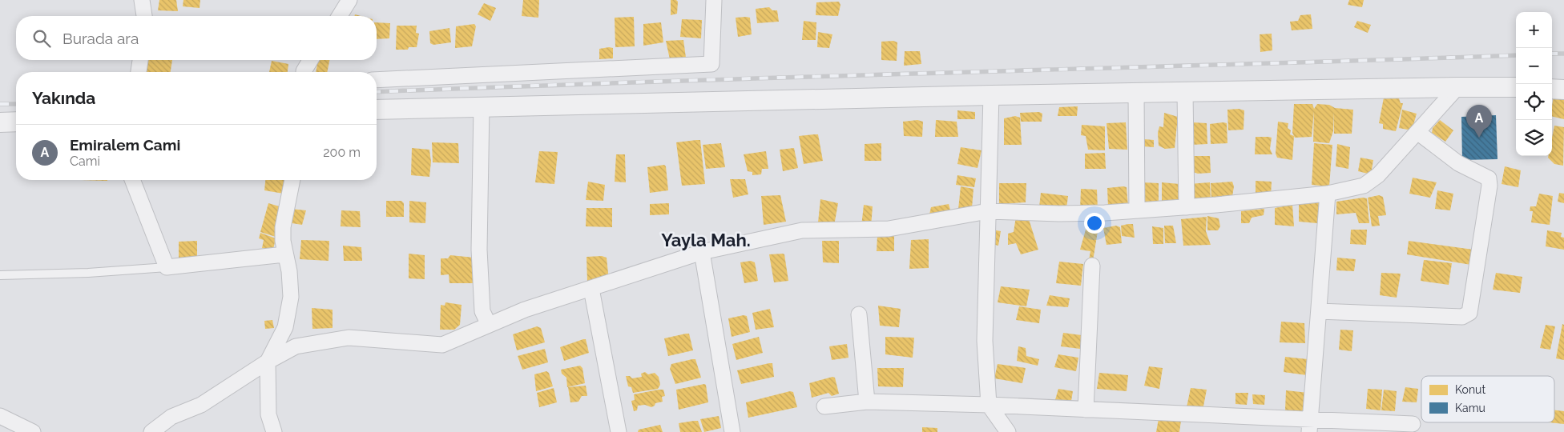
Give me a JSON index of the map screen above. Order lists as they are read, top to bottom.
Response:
{
  "districts": ["Yayla Mah."],
  "legend": ["Konut", "Kamu"],
  "page": {
    "map_buttons": ["+", "−"],
    "search": "Burada ara",
    "heading": "Yakında",
    "pins": "A",
    "list": [
      {
        "mark": "A",
        "name": "Emiralem Cami",
        "note": "Cami",
        "value": "200 m"
      }
    ]
  }
}
